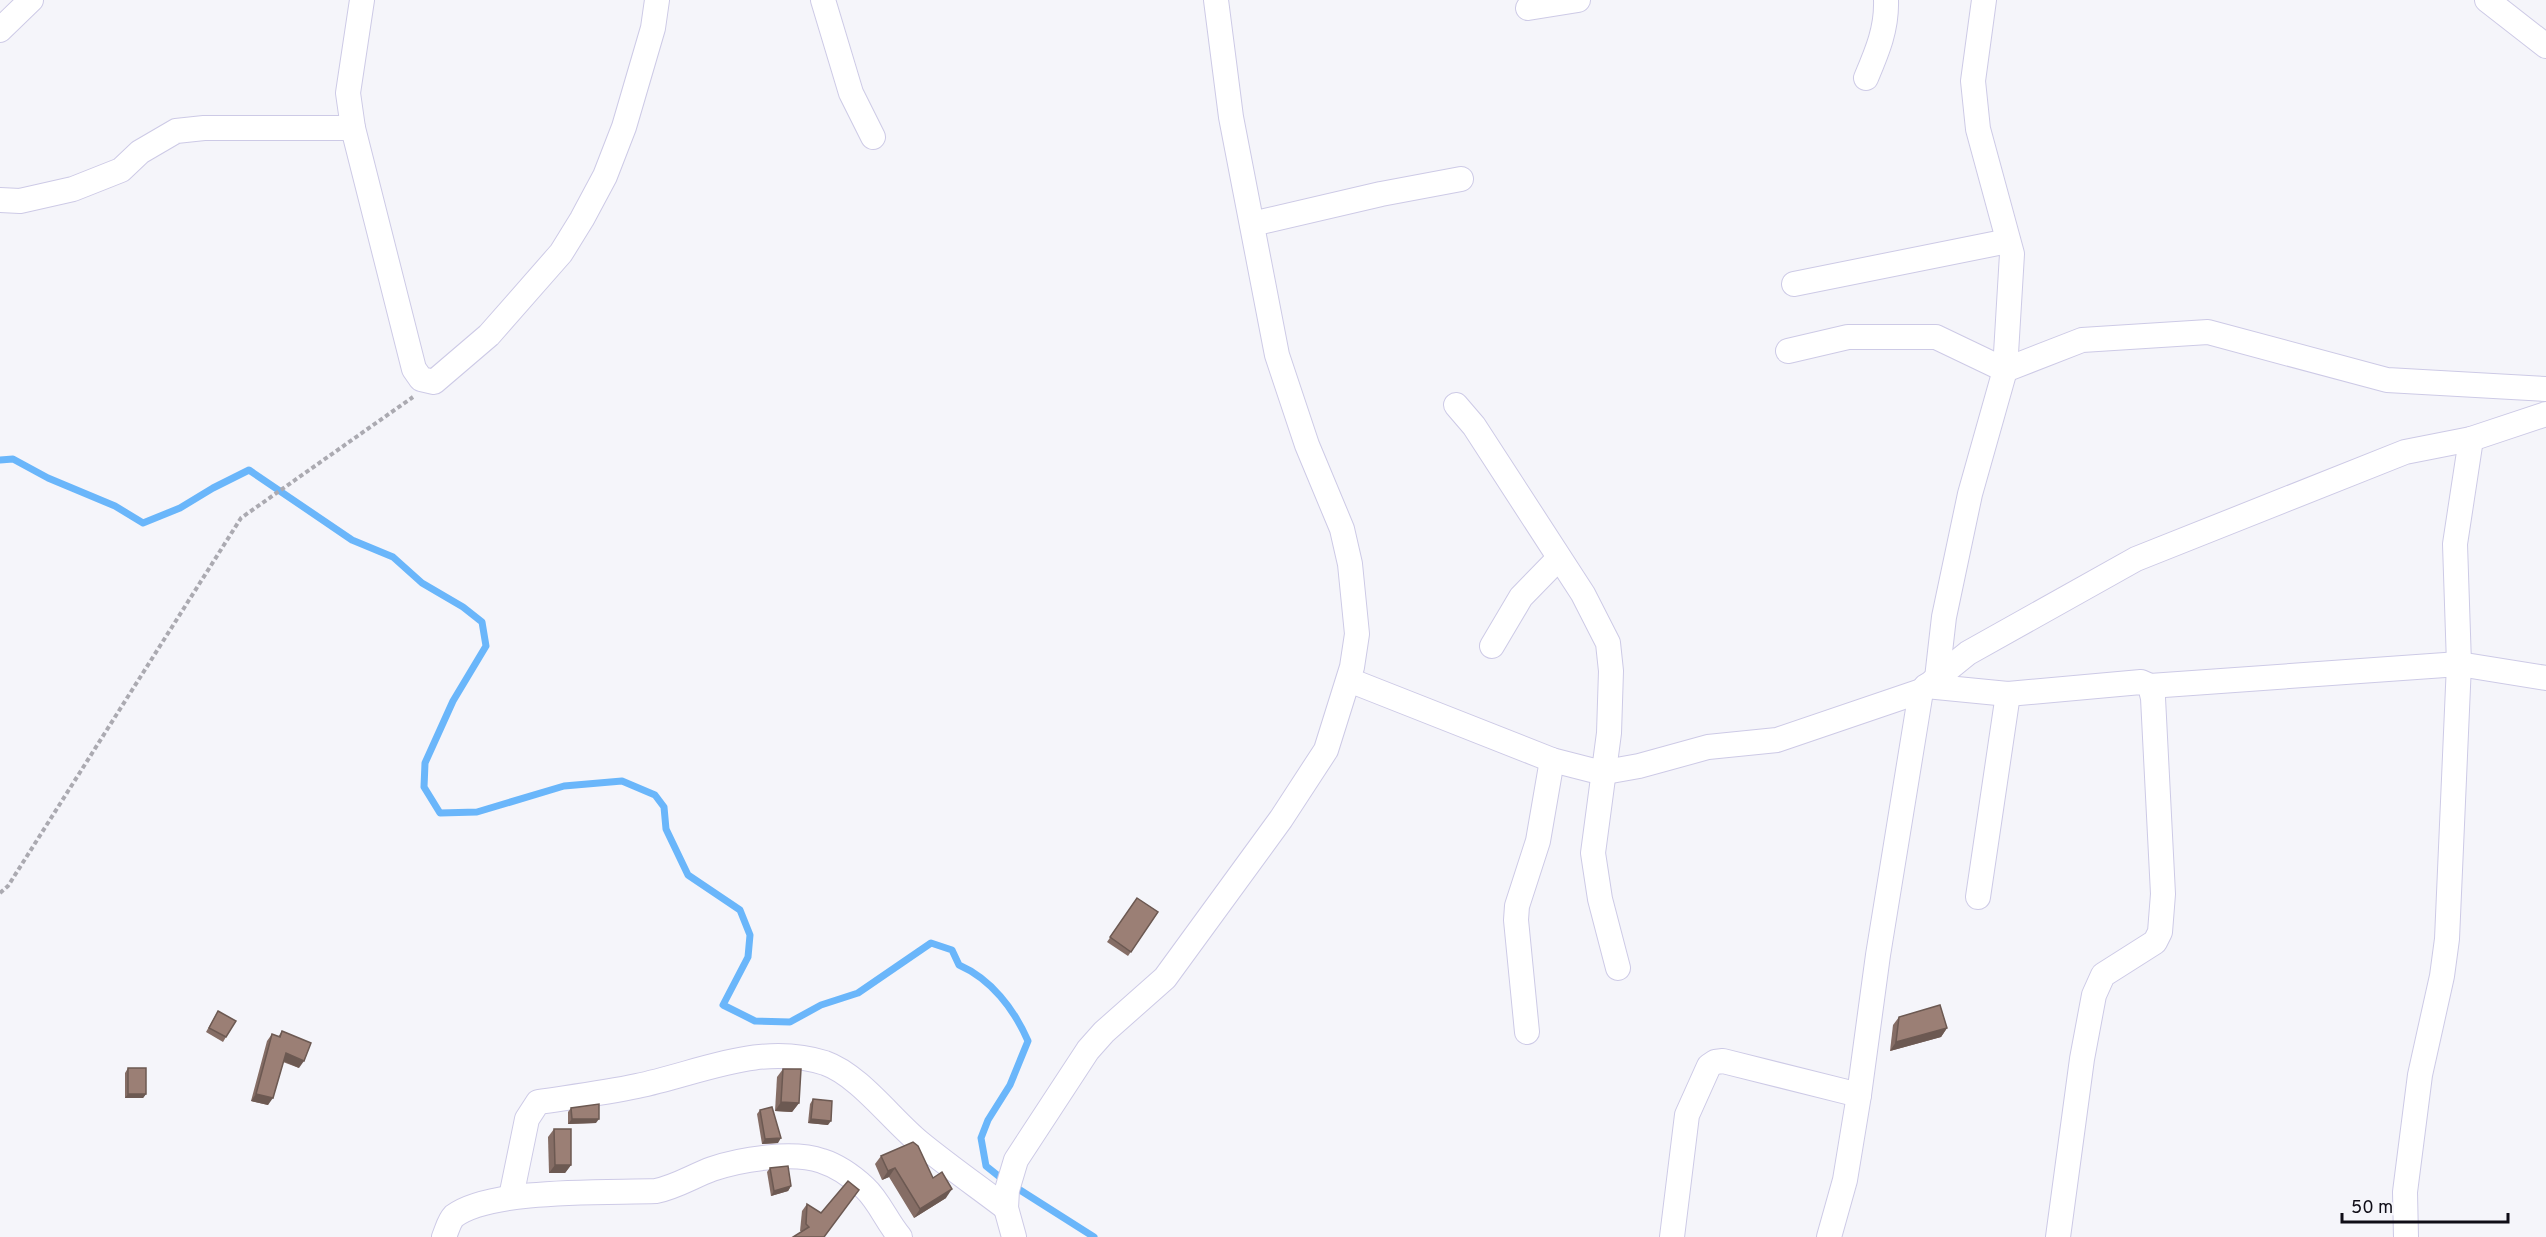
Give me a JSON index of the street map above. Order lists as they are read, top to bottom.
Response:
{
  "scale_bar": "50 m"
}
